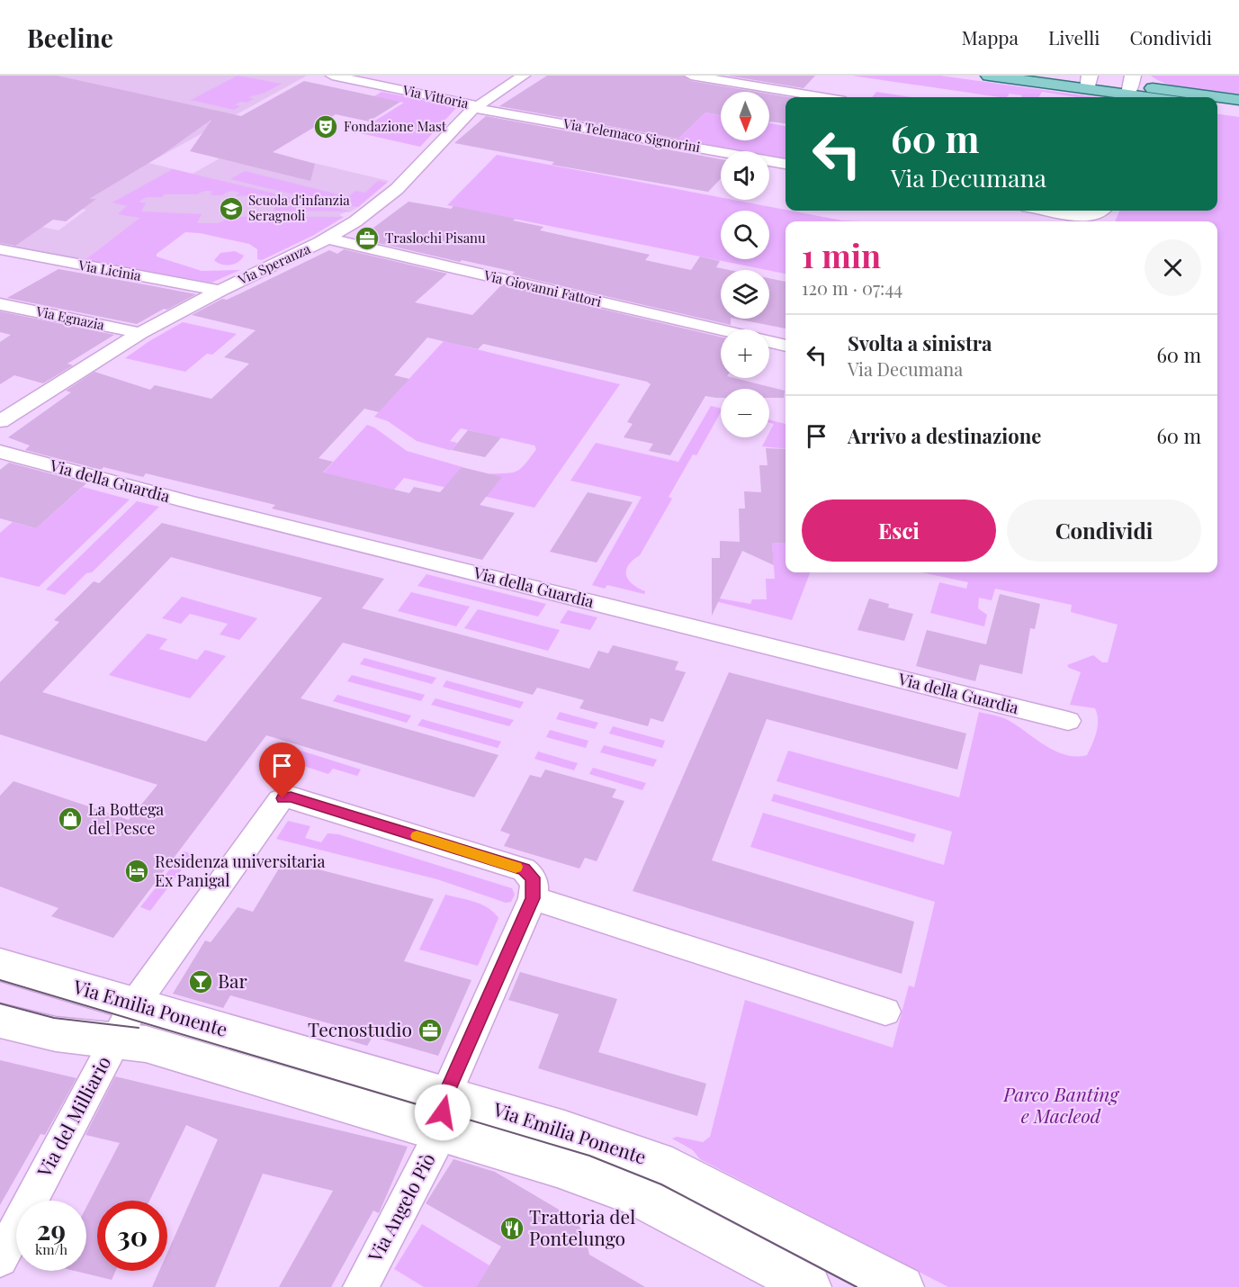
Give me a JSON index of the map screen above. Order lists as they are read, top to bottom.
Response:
{
  "streets": {
    "main road": ["Via Emilia Ponente"],
    "street": [
      "Via Vittoria",
      "Via Telemaco Signorini",
      "Via Speranza",
      "Via Licinia",
      "Via Giovanni Fattori",
      "Via Egnazia",
      "Via della Guardia",
      "Via del Milliario",
      "Via Angelo Piò"
    ]
  },
  "crossings": [
    ["Via Vittoria", "Via Telemaco Signorini"],
    ["Via Vittoria", "Via Speranza"],
    ["Via Telemaco Signorini", "Via Speranza"],
    ["Via Speranza", "Via Licinia"],
    ["Via Speranza", "Via Giovanni Fattori"],
    ["Via Speranza", "Via Egnazia"],
    ["Via Emilia Ponente", "Via del Milliario"],
    ["Via Emilia Ponente", "Via Angelo Piò"],
    ["Via del Milliario", "Via Angelo Piò"]
  ],
  "parks": ["Parco Banting e Macleod"],
  "places": {
    "theatre": ["Fondazione Mast"],
    "school or university": ["Scuola d'infanzia Seragnoli"],
    "office": ["Traslochi Pisanu", "Tecnostudio"],
    "shop": ["La Bottega del Pesce"],
    "hotel": ["Residenza universitaria Ex Panigal"],
    "bar": ["Bar"],
    "restaurant": ["Trattoria del Pontelungo"]
  },
  "north": "bottom",
  "page": {
    "header": "Beeline",
    "nav": ["Mappa", "Livelli", "Condividi"],
    "map_buttons": ["+", "−"],
    "turn": ["60 m", "Via Decumana"],
    "heading": ["1 min", "120 m · 07:44"],
    "list": [
      {
        "name": "Svolta a sinistra",
        "note": "Via Decumana",
        "value": "60 m"
      },
      {
        "name": "Arrivo a destinazione",
        "value": "60 m"
      }
    ],
    "buttons": ["Esci", "Condividi"],
    "speed": "29 km/h",
    "limit": "30"
  }
}
